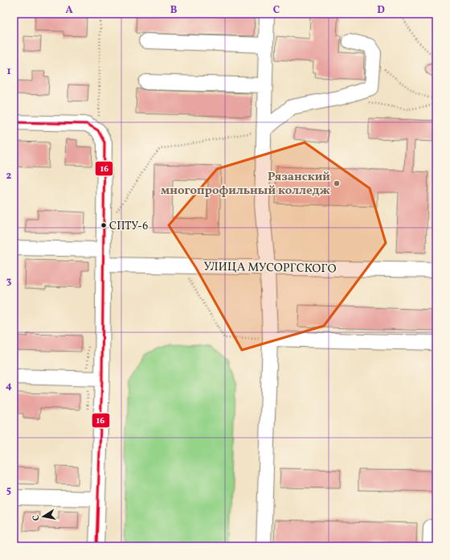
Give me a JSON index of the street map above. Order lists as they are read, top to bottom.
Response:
{
  "streets": {
    "street": ["УЛИЦА МУСОРГСКОГО"]
  },
  "places": ["Рязанский многопрофильный колледж", "СПТУ-6"],
  "lines": ["transit line 16"],
  "north": "left",
  "grid": {
    "columns": [
      "A",
      "B",
      "C",
      "D"
    ],
    "rows": [
      "1",
      "2",
      "3",
      "4",
      "5"
    ]
  }
}
